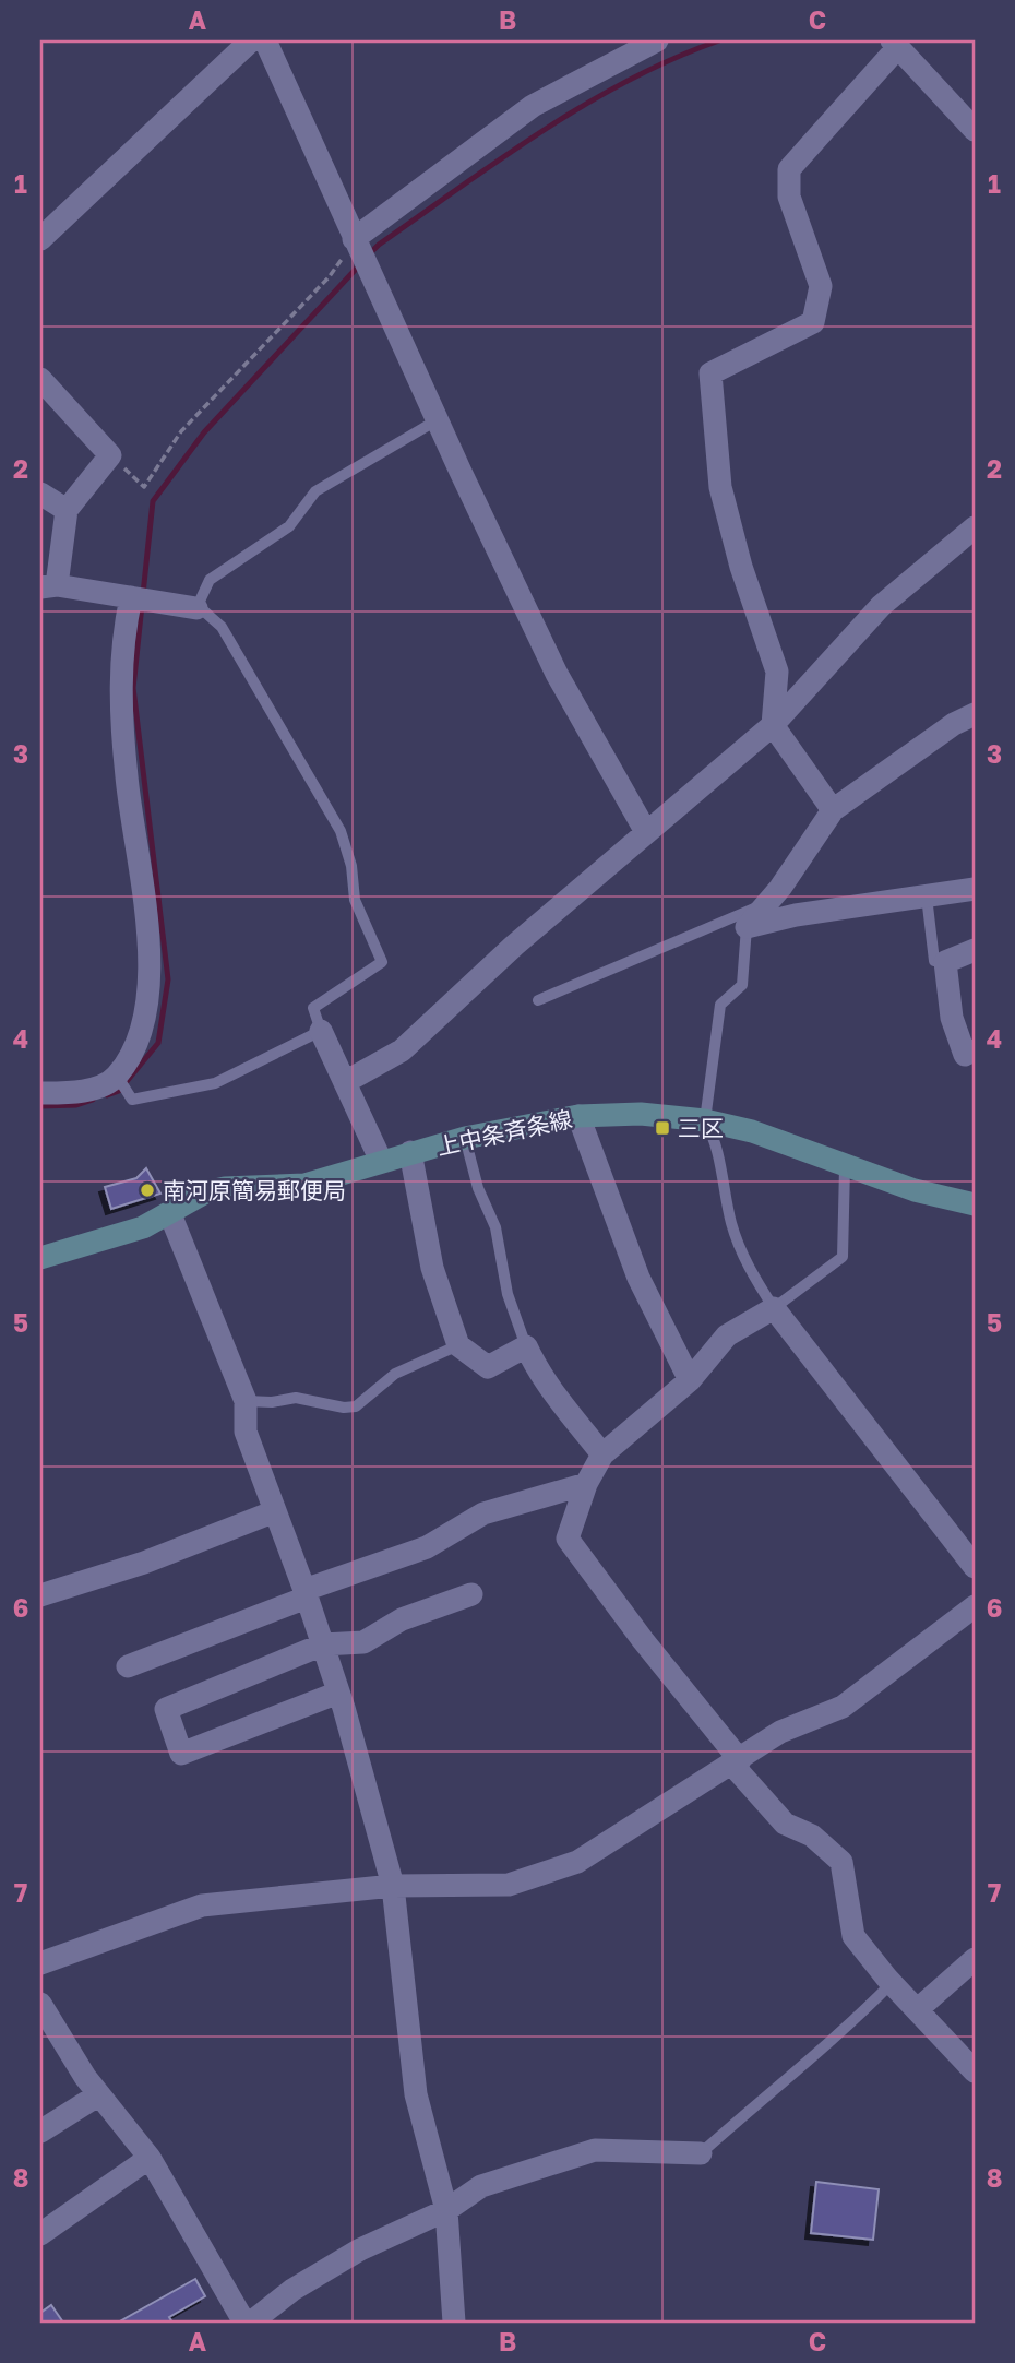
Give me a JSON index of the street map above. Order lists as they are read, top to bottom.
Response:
{
  "streets": {
    "main road": ["上中条斉条線"]
  },
  "places": {
    "transit": ["三区"],
    "other": ["南河原簡易郵便局"]
  },
  "grid": {
    "columns": ["A", "B", "C"],
    "rows": [
      "1",
      "2",
      "3",
      "4",
      "5",
      "6",
      "7",
      "8"
    ]
  }
}
